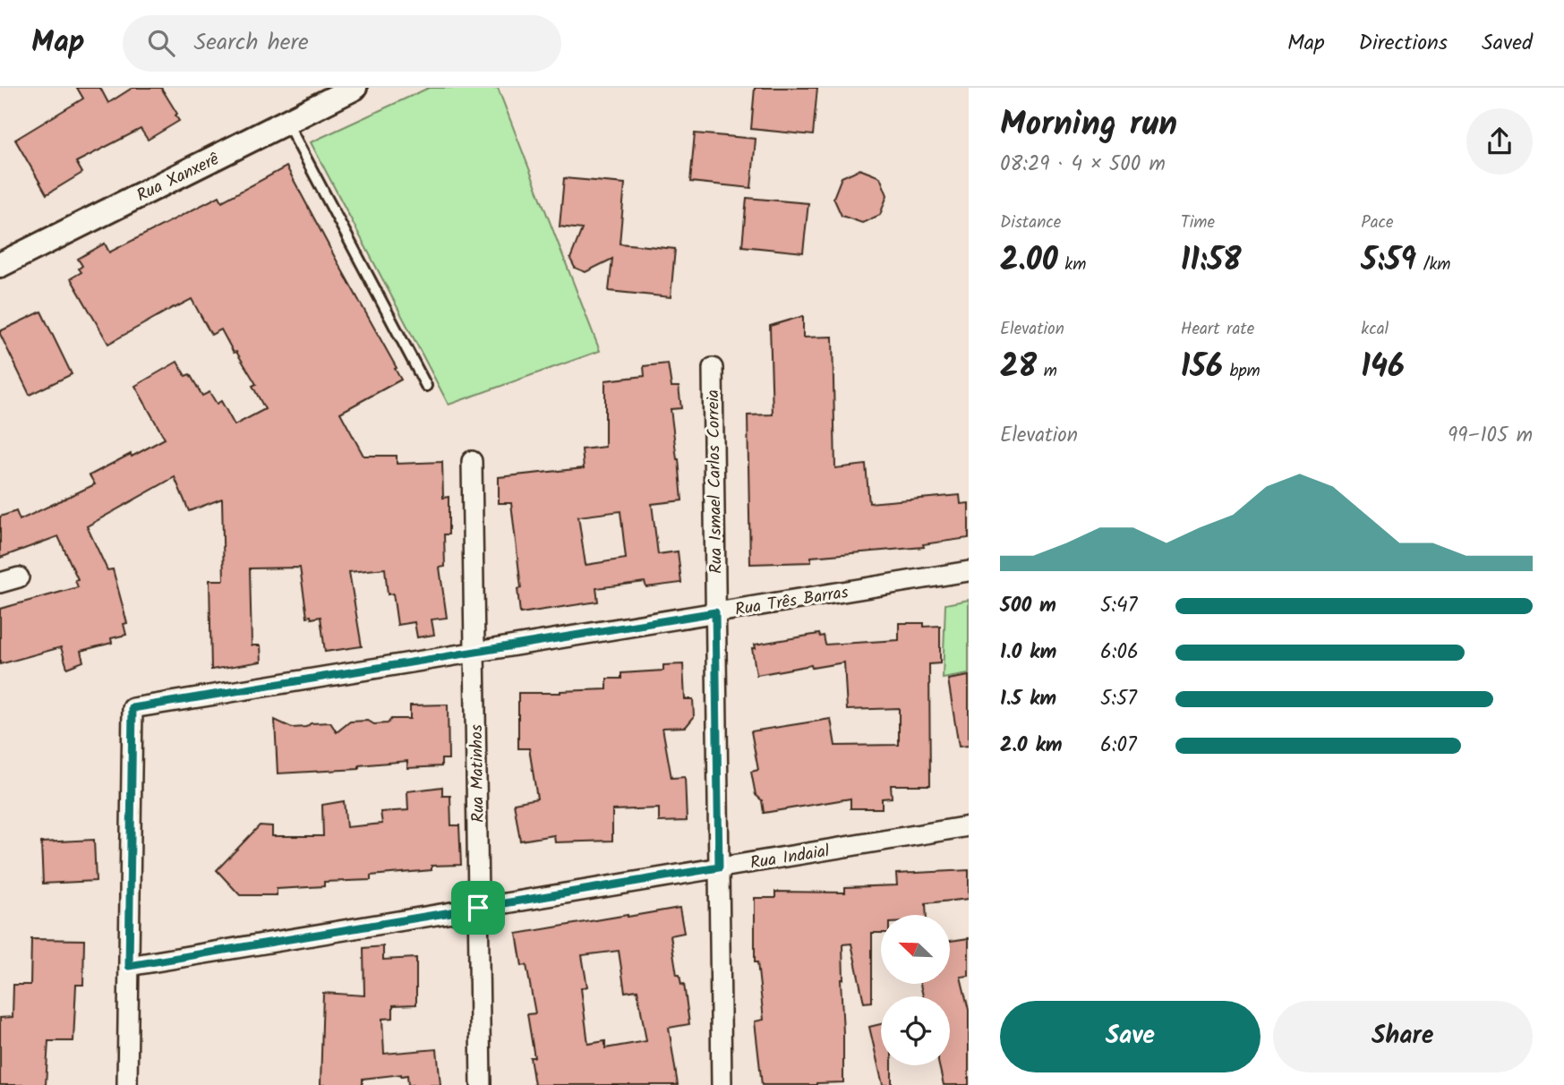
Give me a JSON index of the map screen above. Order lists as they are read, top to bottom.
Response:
{
  "streets": {
    "street": [
      "Rua Xanxerê",
      "Rua Ismael Carlos Correia",
      "Rua Três Barras",
      "Rua Matinhos",
      "Rua Indaial"
    ]
  },
  "crossings": [
    ["Rua Ismael Carlos Correia", "Rua Três Barras"],
    ["Rua Ismael Carlos Correia", "Rua Indaial"],
    ["Rua Três Barras", "Rua Matinhos"],
    ["Rua Três Barras", "Rua Indaial"],
    ["Rua Matinhos", "Rua Indaial"]
  ],
  "north": "top left",
  "page": {
    "header": "Map",
    "search": "Search here",
    "nav": ["Map", "Directions", "Saved"],
    "heading": ["Morning run", "08:29 · 4 × 500 m"],
    "stats": [
      ["Distance", "2.00 km"],
      ["Time", "11:58"],
      ["Pace", "5:59 /km"],
      ["Elevation", "28 m"],
      ["Heart rate", "156 bpm"],
      ["kcal", "146"]
    ],
    "chart": ["Elevation", "99–105 m"],
    "list": [
      {
        "name": "500 m",
        "note": "5:47"
      },
      {
        "name": "1.0 km",
        "note": "6:06"
      },
      {
        "name": "1.5 km",
        "note": "5:57"
      },
      {
        "name": "2.0 km",
        "note": "6:07"
      }
    ],
    "buttons": ["Save", "Share"]
  }
}
